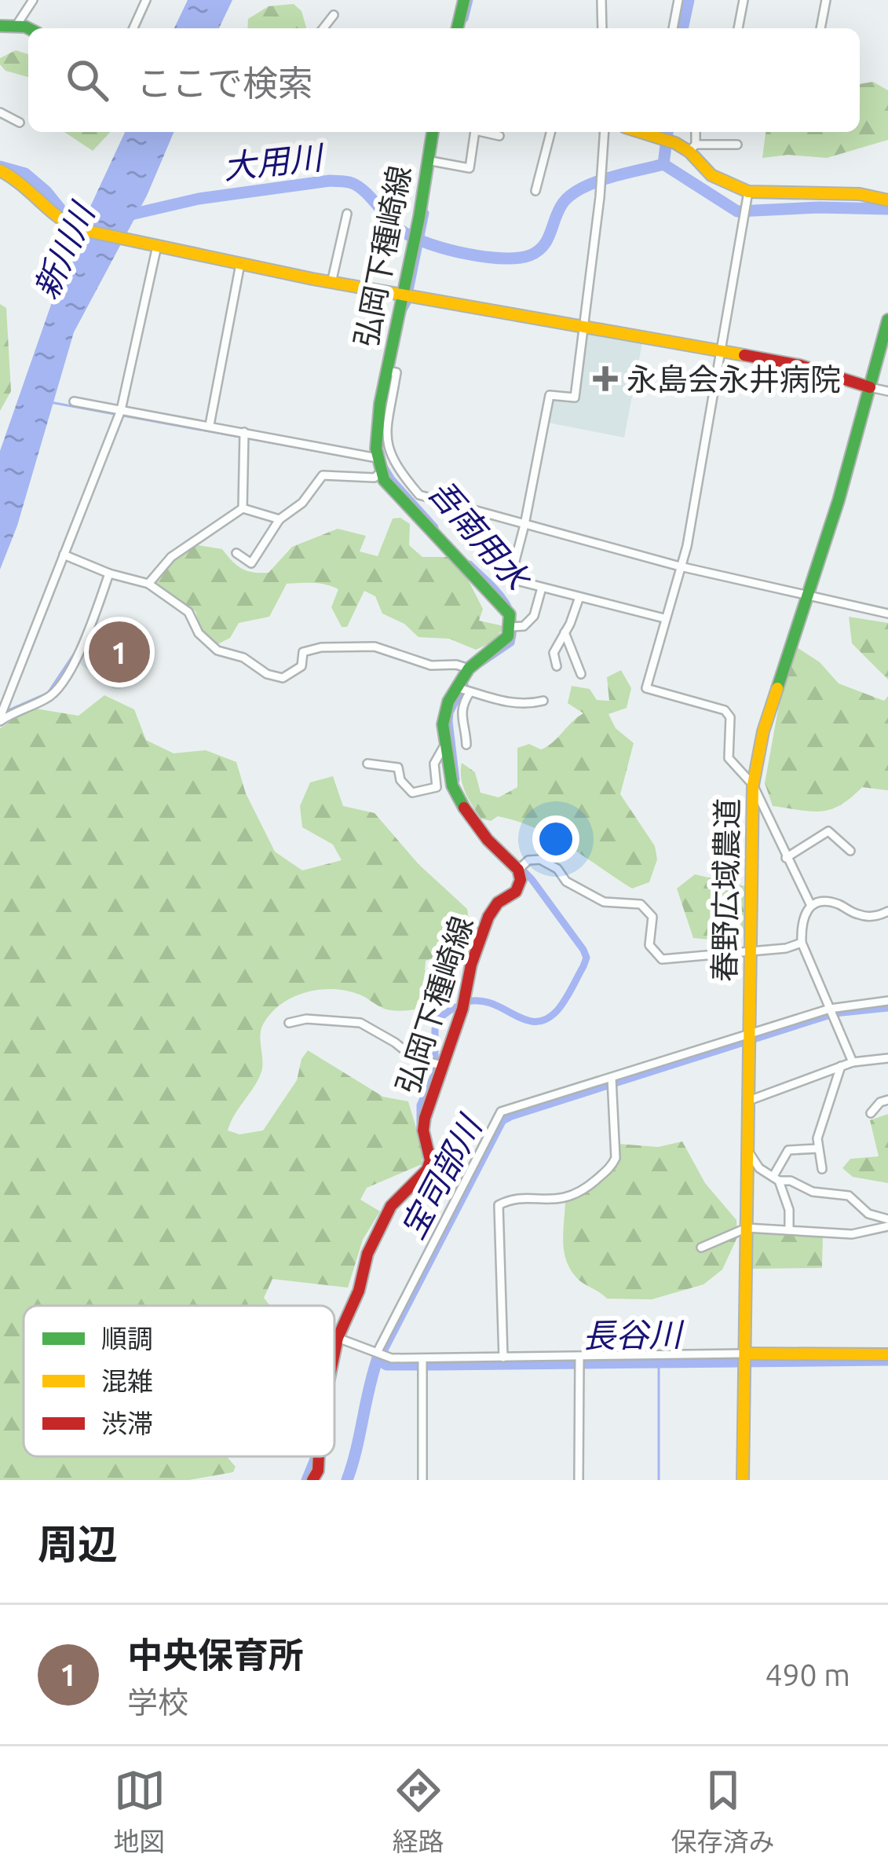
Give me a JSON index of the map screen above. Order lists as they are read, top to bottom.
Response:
{
  "streets": {
    "street": ["弘岡下種崎線", "春野広域農道"]
  },
  "water": [
    "大用川",
    "新川川",
    "吾南用水",
    "宝司部川",
    "長谷川"
  ],
  "places": {
    "health": ["永島会永井病院"]
  },
  "legend": ["順調", "混雑", "渋滞"],
  "page": {
    "search": "ここで検索",
    "pins": "1",
    "heading": "周辺",
    "list": [
      {
        "mark": "1",
        "name": "中央保育所",
        "note": "学校",
        "value": "490 m"
      }
    ],
    "nav": ["地図", "経路", "保存済み"]
  }
}
